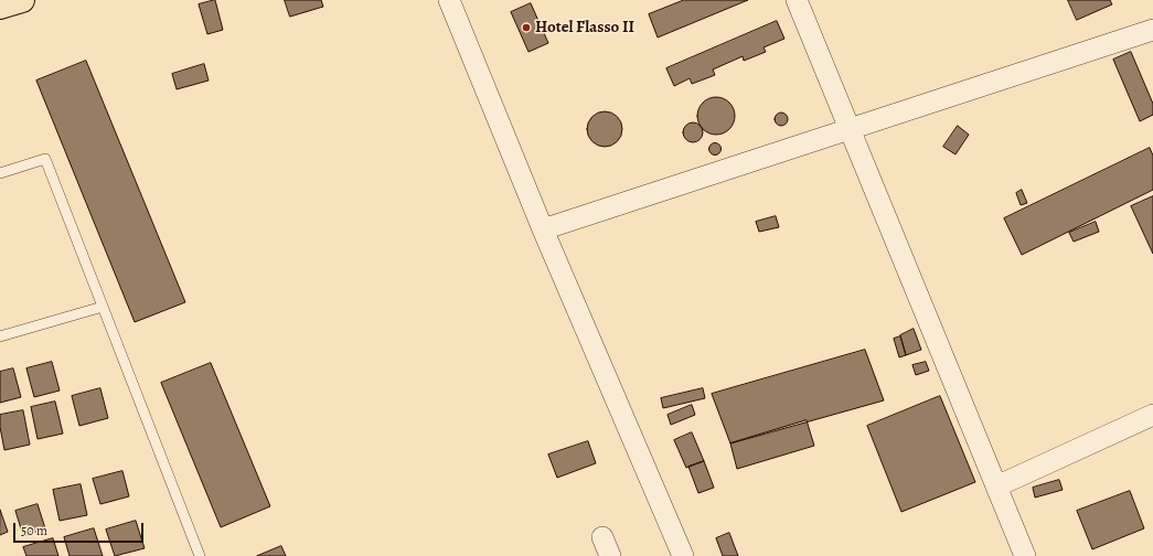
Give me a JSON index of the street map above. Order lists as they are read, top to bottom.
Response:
{
  "places": ["Hotel Flasso II"],
  "scale_bar": "50 m"
}
